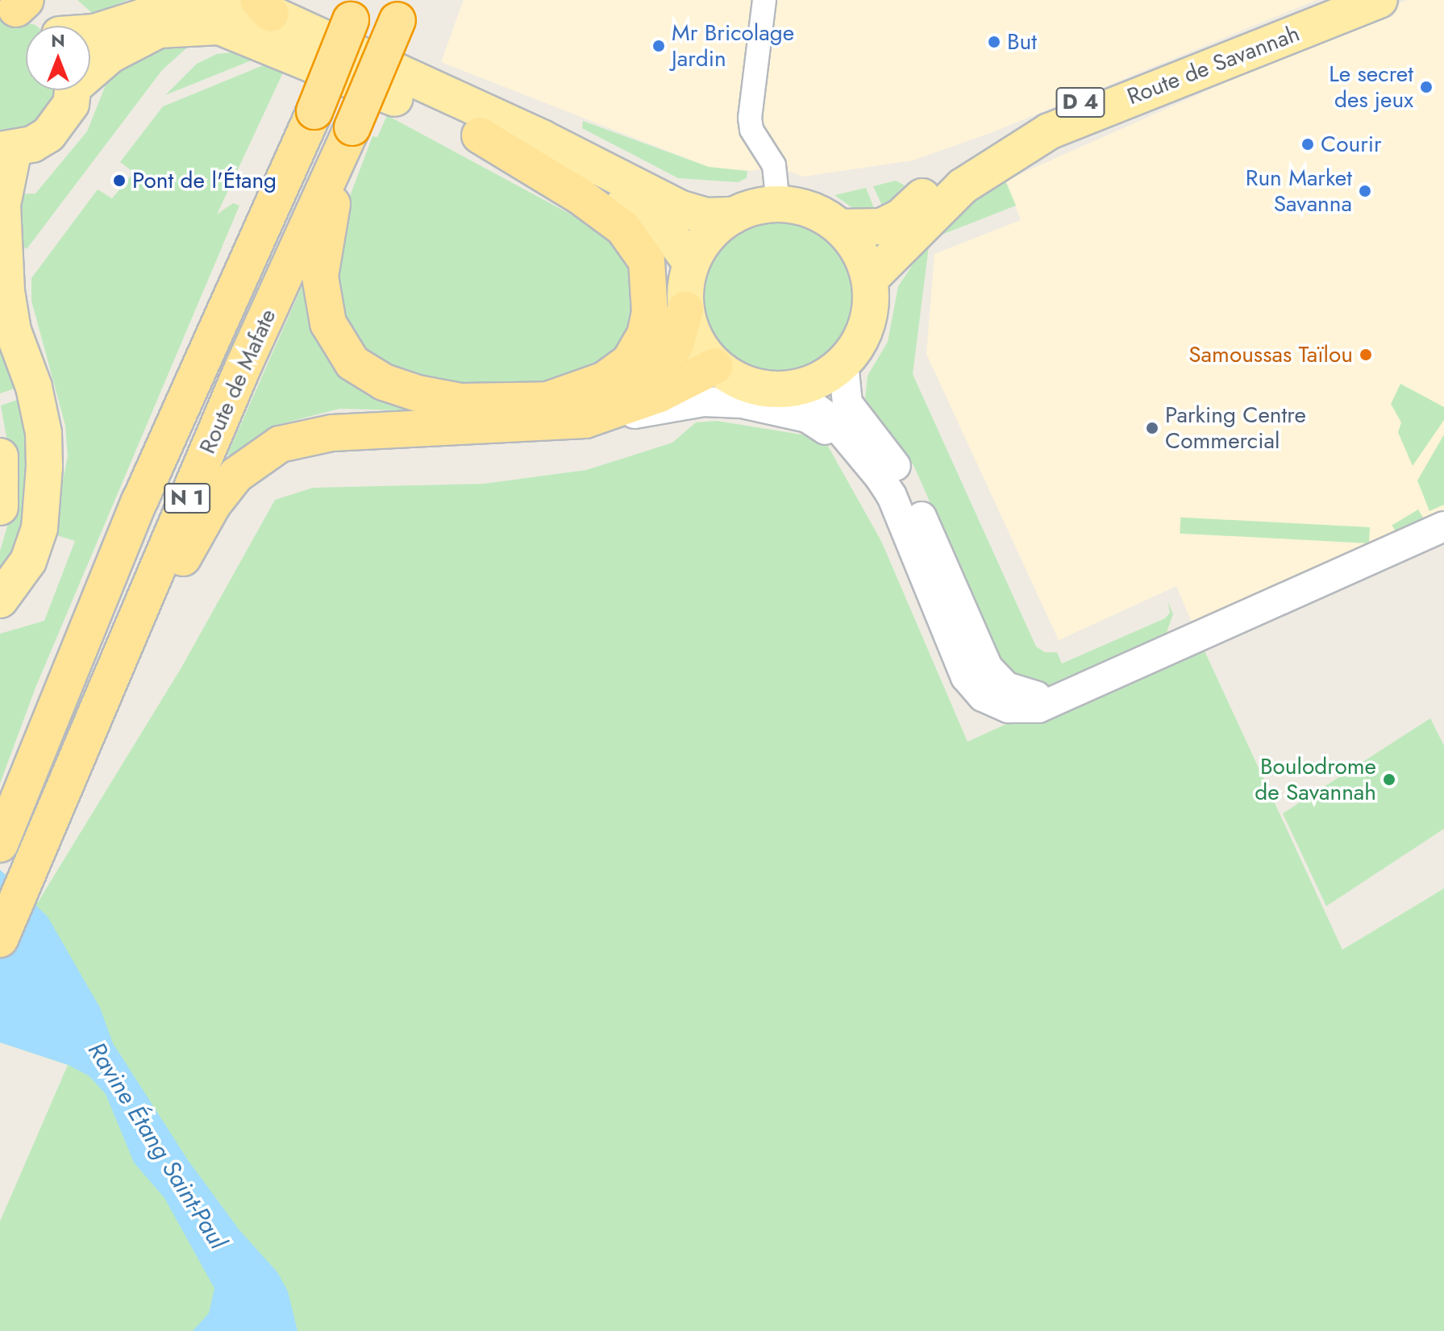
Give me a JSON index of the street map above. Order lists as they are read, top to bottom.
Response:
{
  "streets": {
    "highway": ["Route de Mafate", "N 1"],
    "main road": ["Route de Savannah", "D 4"]
  },
  "water": ["Ravine Étang Saint-Paul"],
  "places": [
    "But",
    "Mr Bricolage Jardin",
    "Le secret des jeux",
    "Courir",
    "Pont de l'Étang",
    "Run Market Savanna",
    "Samoussas Taïlou",
    "Parking Centre Commercial",
    "Boulodrome de Savannah"
  ],
  "north": "top"
}
